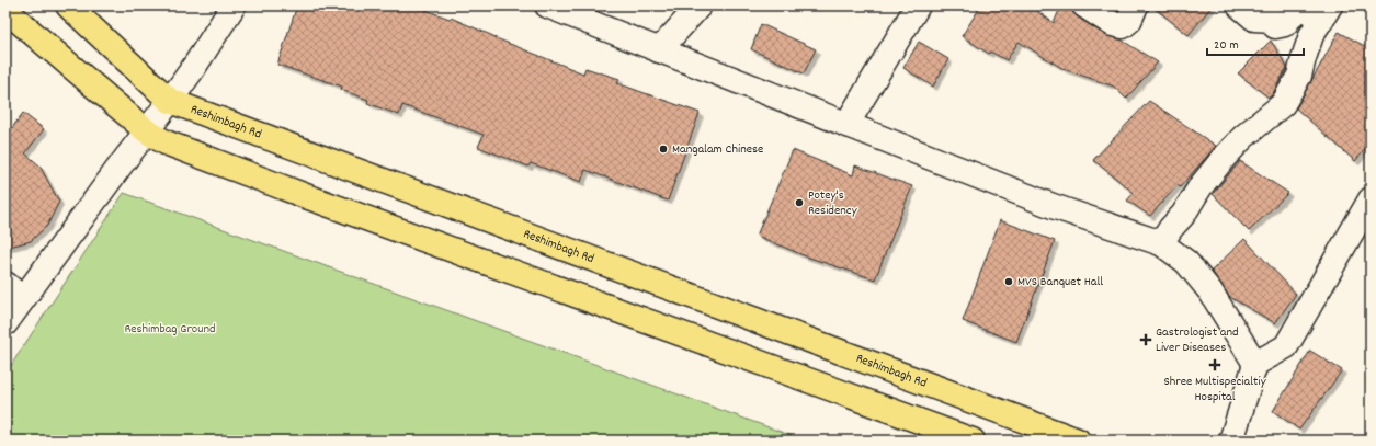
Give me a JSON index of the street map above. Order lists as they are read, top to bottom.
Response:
{
  "streets": {
    "main road": ["Reshimbagh Rd"]
  },
  "parks": ["Reshimbag Ground"],
  "places": {
    "other": ["Mangalam Chinese", "Potey's Residency", "MVS Banquet Hall"],
    "health": ["Gastrologist and Liver Diseases", "Shree Multispecialtiy Hospital"]
  },
  "scale_bar": "20 m"
}
